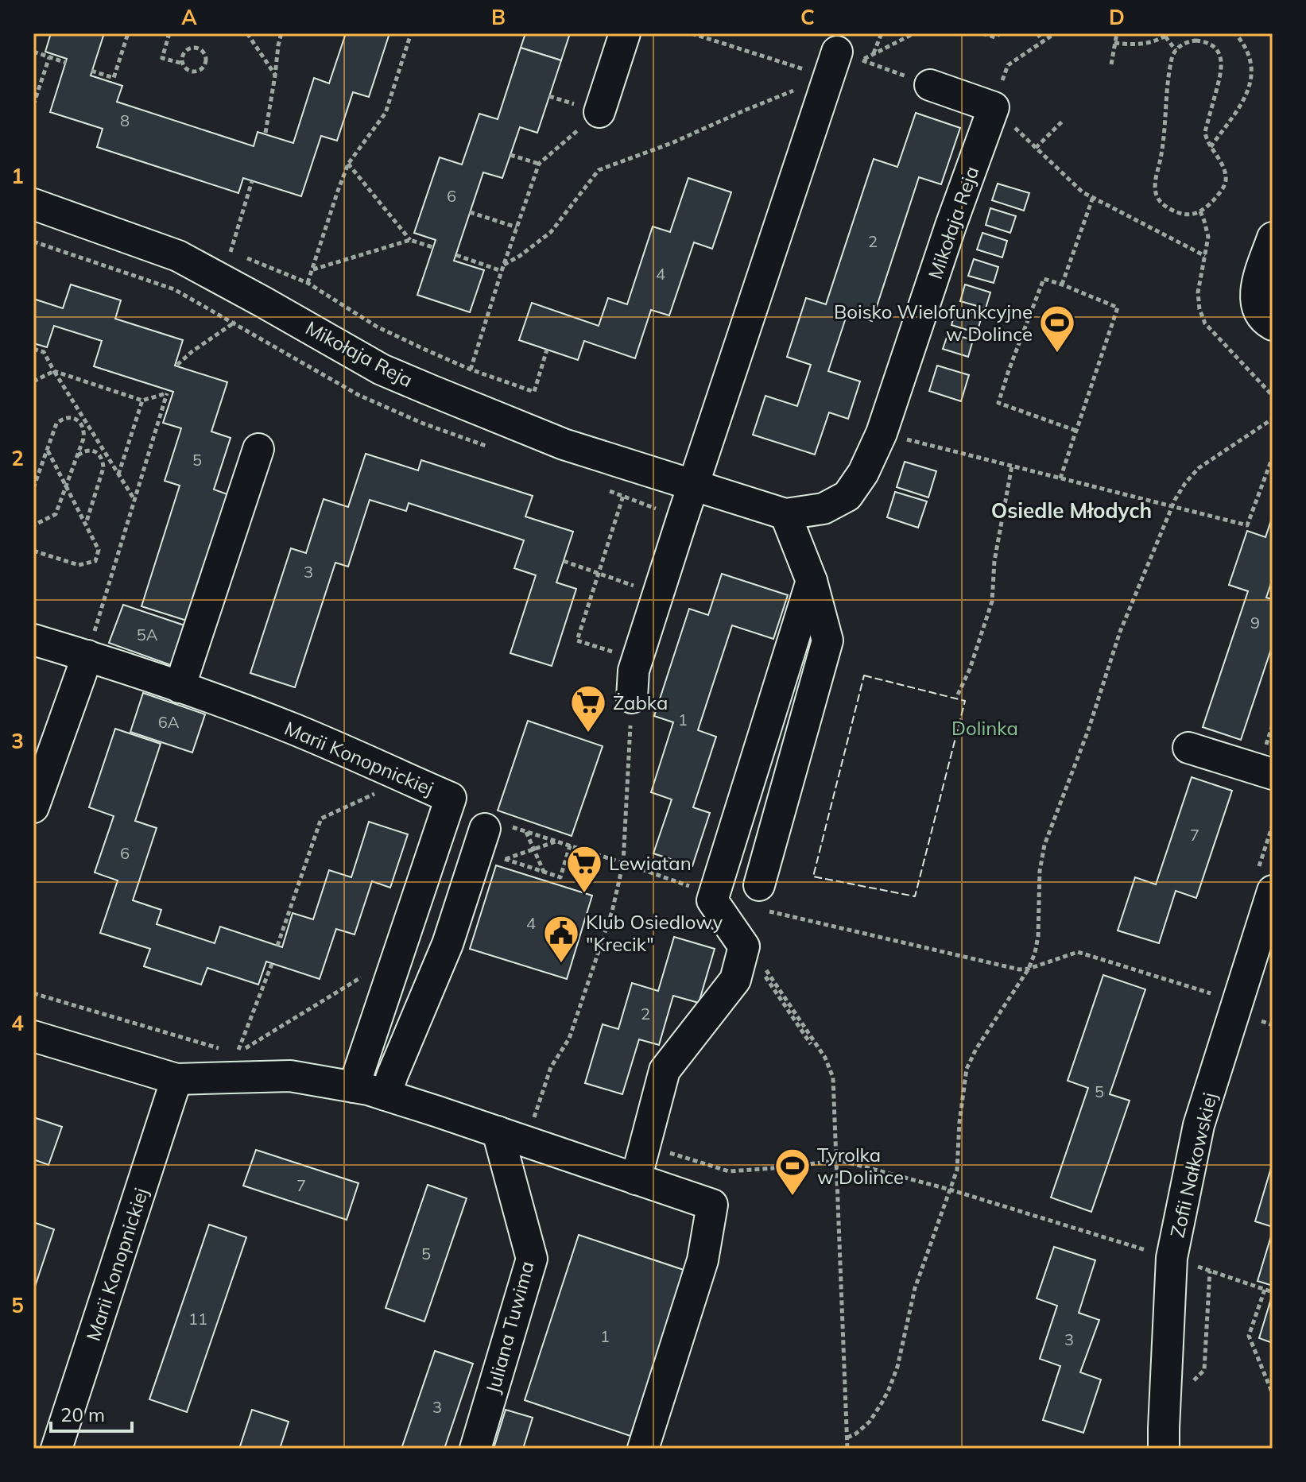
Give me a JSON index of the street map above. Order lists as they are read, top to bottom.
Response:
{
  "streets": {
    "street": [
      "Mikołaja Reja",
      "Marii Konopnickiej",
      "Zofii Nałkowskiej",
      "Juliana Tuwima"
    ]
  },
  "districts": ["Osiedle Młodych"],
  "parks": ["Dolinka"],
  "places": {
    "sports": ["Boisko Wielofunkcyjne w Dolince", "Tyrolka w Dolince"],
    "supermarket": ["Żabka", "Lewiatan"],
    "public building": ["Klub Osiedlowy \"Krecik\""]
  },
  "house_numbers": [
    "8",
    "6",
    "2",
    "4",
    "5",
    "3",
    "9",
    "5A",
    "1",
    "6A",
    "7",
    "6",
    "4",
    "2",
    "5",
    "7",
    "5",
    "11",
    "1",
    "3",
    "3"
  ],
  "scale_bar": "20 m",
  "grid": {
    "columns": [
      "A",
      "B",
      "C",
      "D"
    ],
    "rows": [
      "1",
      "2",
      "3",
      "4",
      "5"
    ]
  }
}
